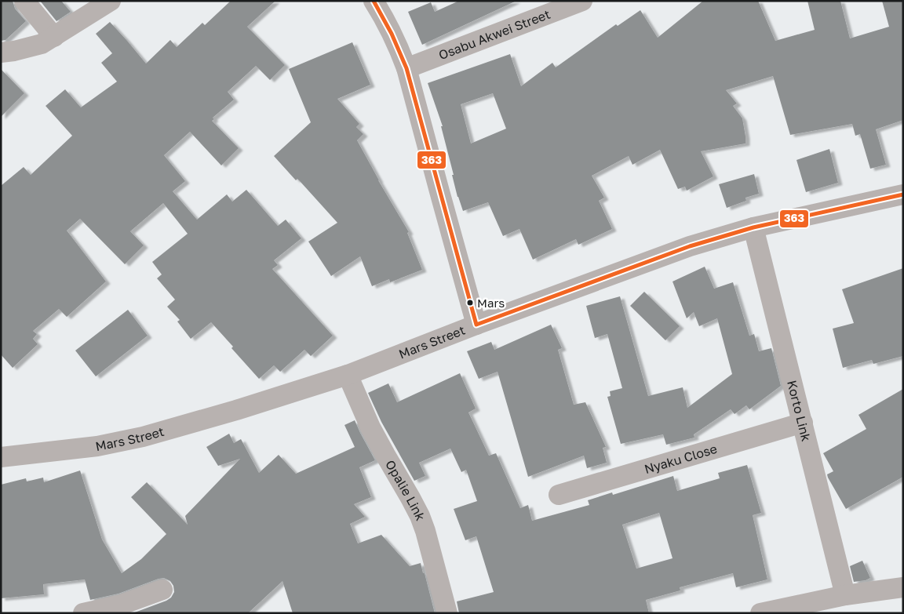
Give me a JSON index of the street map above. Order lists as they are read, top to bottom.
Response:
{
  "streets": {
    "street": [
      "Osabu Akwei Street",
      "Mars Street",
      "Korto Link",
      "Nyaku Close",
      "Opalie Link"
    ]
  },
  "crossings": [
    ["Mars Street", "Korto Link"],
    ["Mars Street", "Opalie Link"],
    ["Korto Link", "Nyaku Close"]
  ],
  "places": ["Mars"],
  "lines": ["transit line 363"]
}
